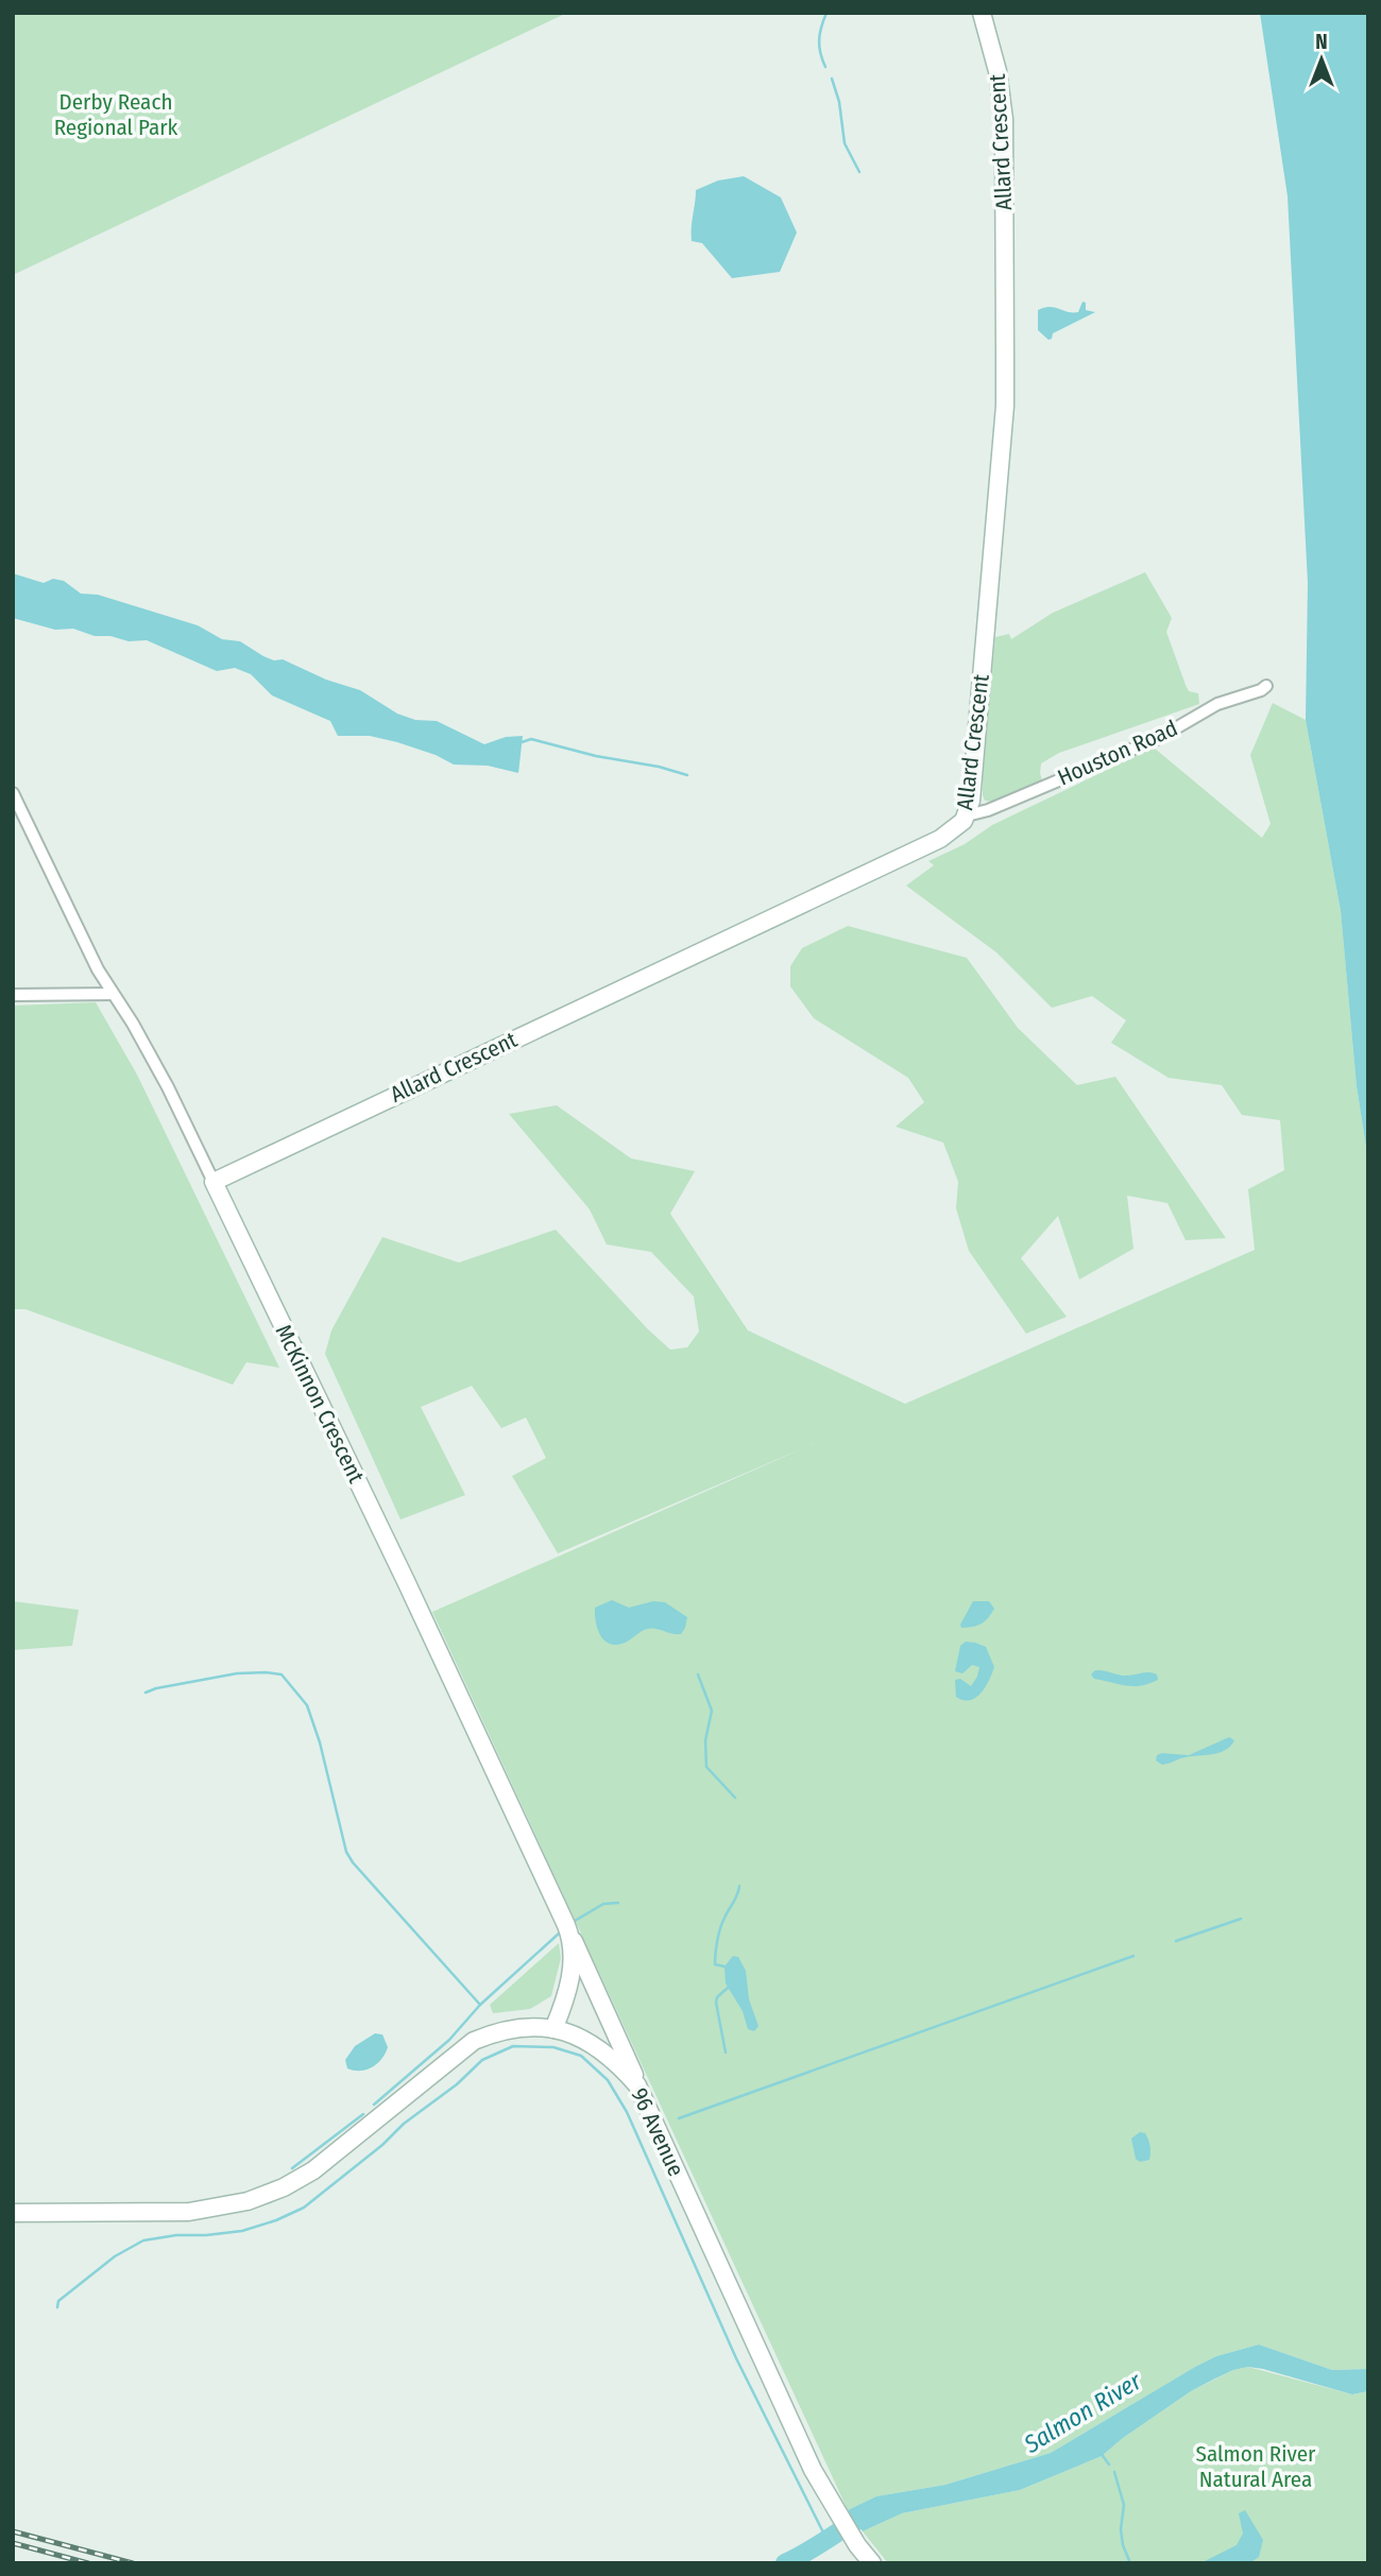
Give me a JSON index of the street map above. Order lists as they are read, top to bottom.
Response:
{
  "streets": {
    "street": [
      "Allard Crescent",
      "Houston Road",
      "McKinnon Crescent",
      "96 Avenue"
    ]
  },
  "crossings": [
    ["Allard Crescent", "Houston Road"],
    ["Allard Crescent", "McKinnon Crescent"],
    ["McKinnon Crescent", "96 Avenue"]
  ],
  "water": ["Salmon River"],
  "parks": ["Derby Reach Regional Park", "Salmon River Natural Area"],
  "north": "top"
}
